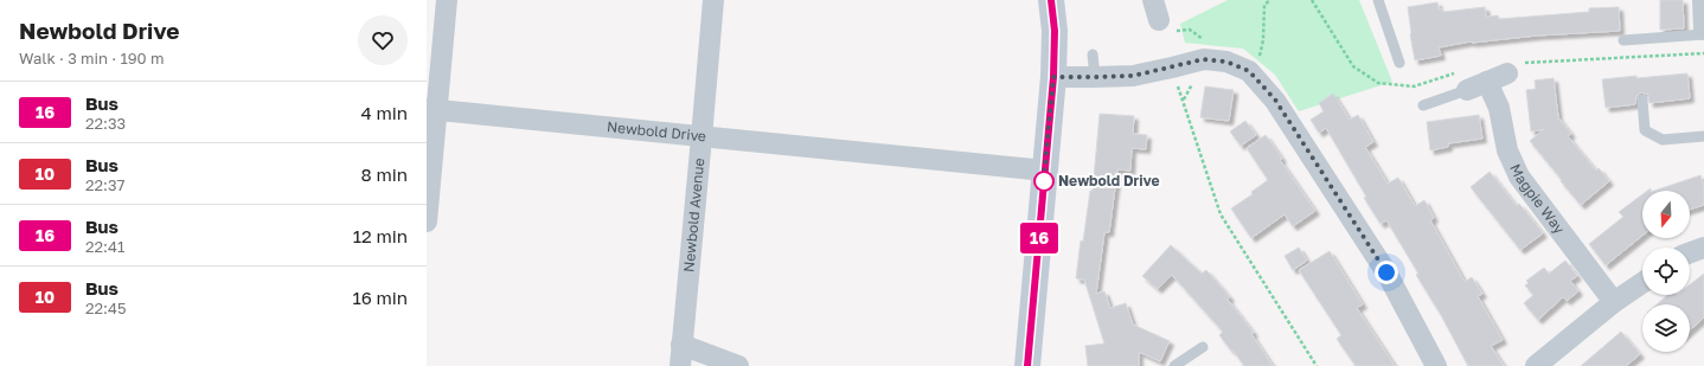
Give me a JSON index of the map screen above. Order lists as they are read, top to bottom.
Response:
{
  "streets": {
    "street": ["Newbold Drive", "Magpie Way", "Newbold Avenue"]
  },
  "crossings": [
    ["Newbold Drive", "Newbold Avenue"]
  ],
  "places": ["Newbold Drive"],
  "lines": ["bus line 16"],
  "north": "bottom",
  "page": {
    "heading": ["Newbold Drive", "Walk · 3 min · 190 m"],
    "on_map": "16",
    "list": [
      {
        "mark": "16",
        "name": "Bus",
        "note": "22:33",
        "value": "4 min"
      },
      {
        "mark": "10",
        "name": "Bus",
        "note": "22:37",
        "value": "8 min"
      },
      {
        "mark": "16",
        "name": "Bus",
        "note": "22:41",
        "value": "12 min"
      },
      {
        "mark": "10",
        "name": "Bus",
        "note": "22:45",
        "value": "16 min"
      }
    ]
  }
}
